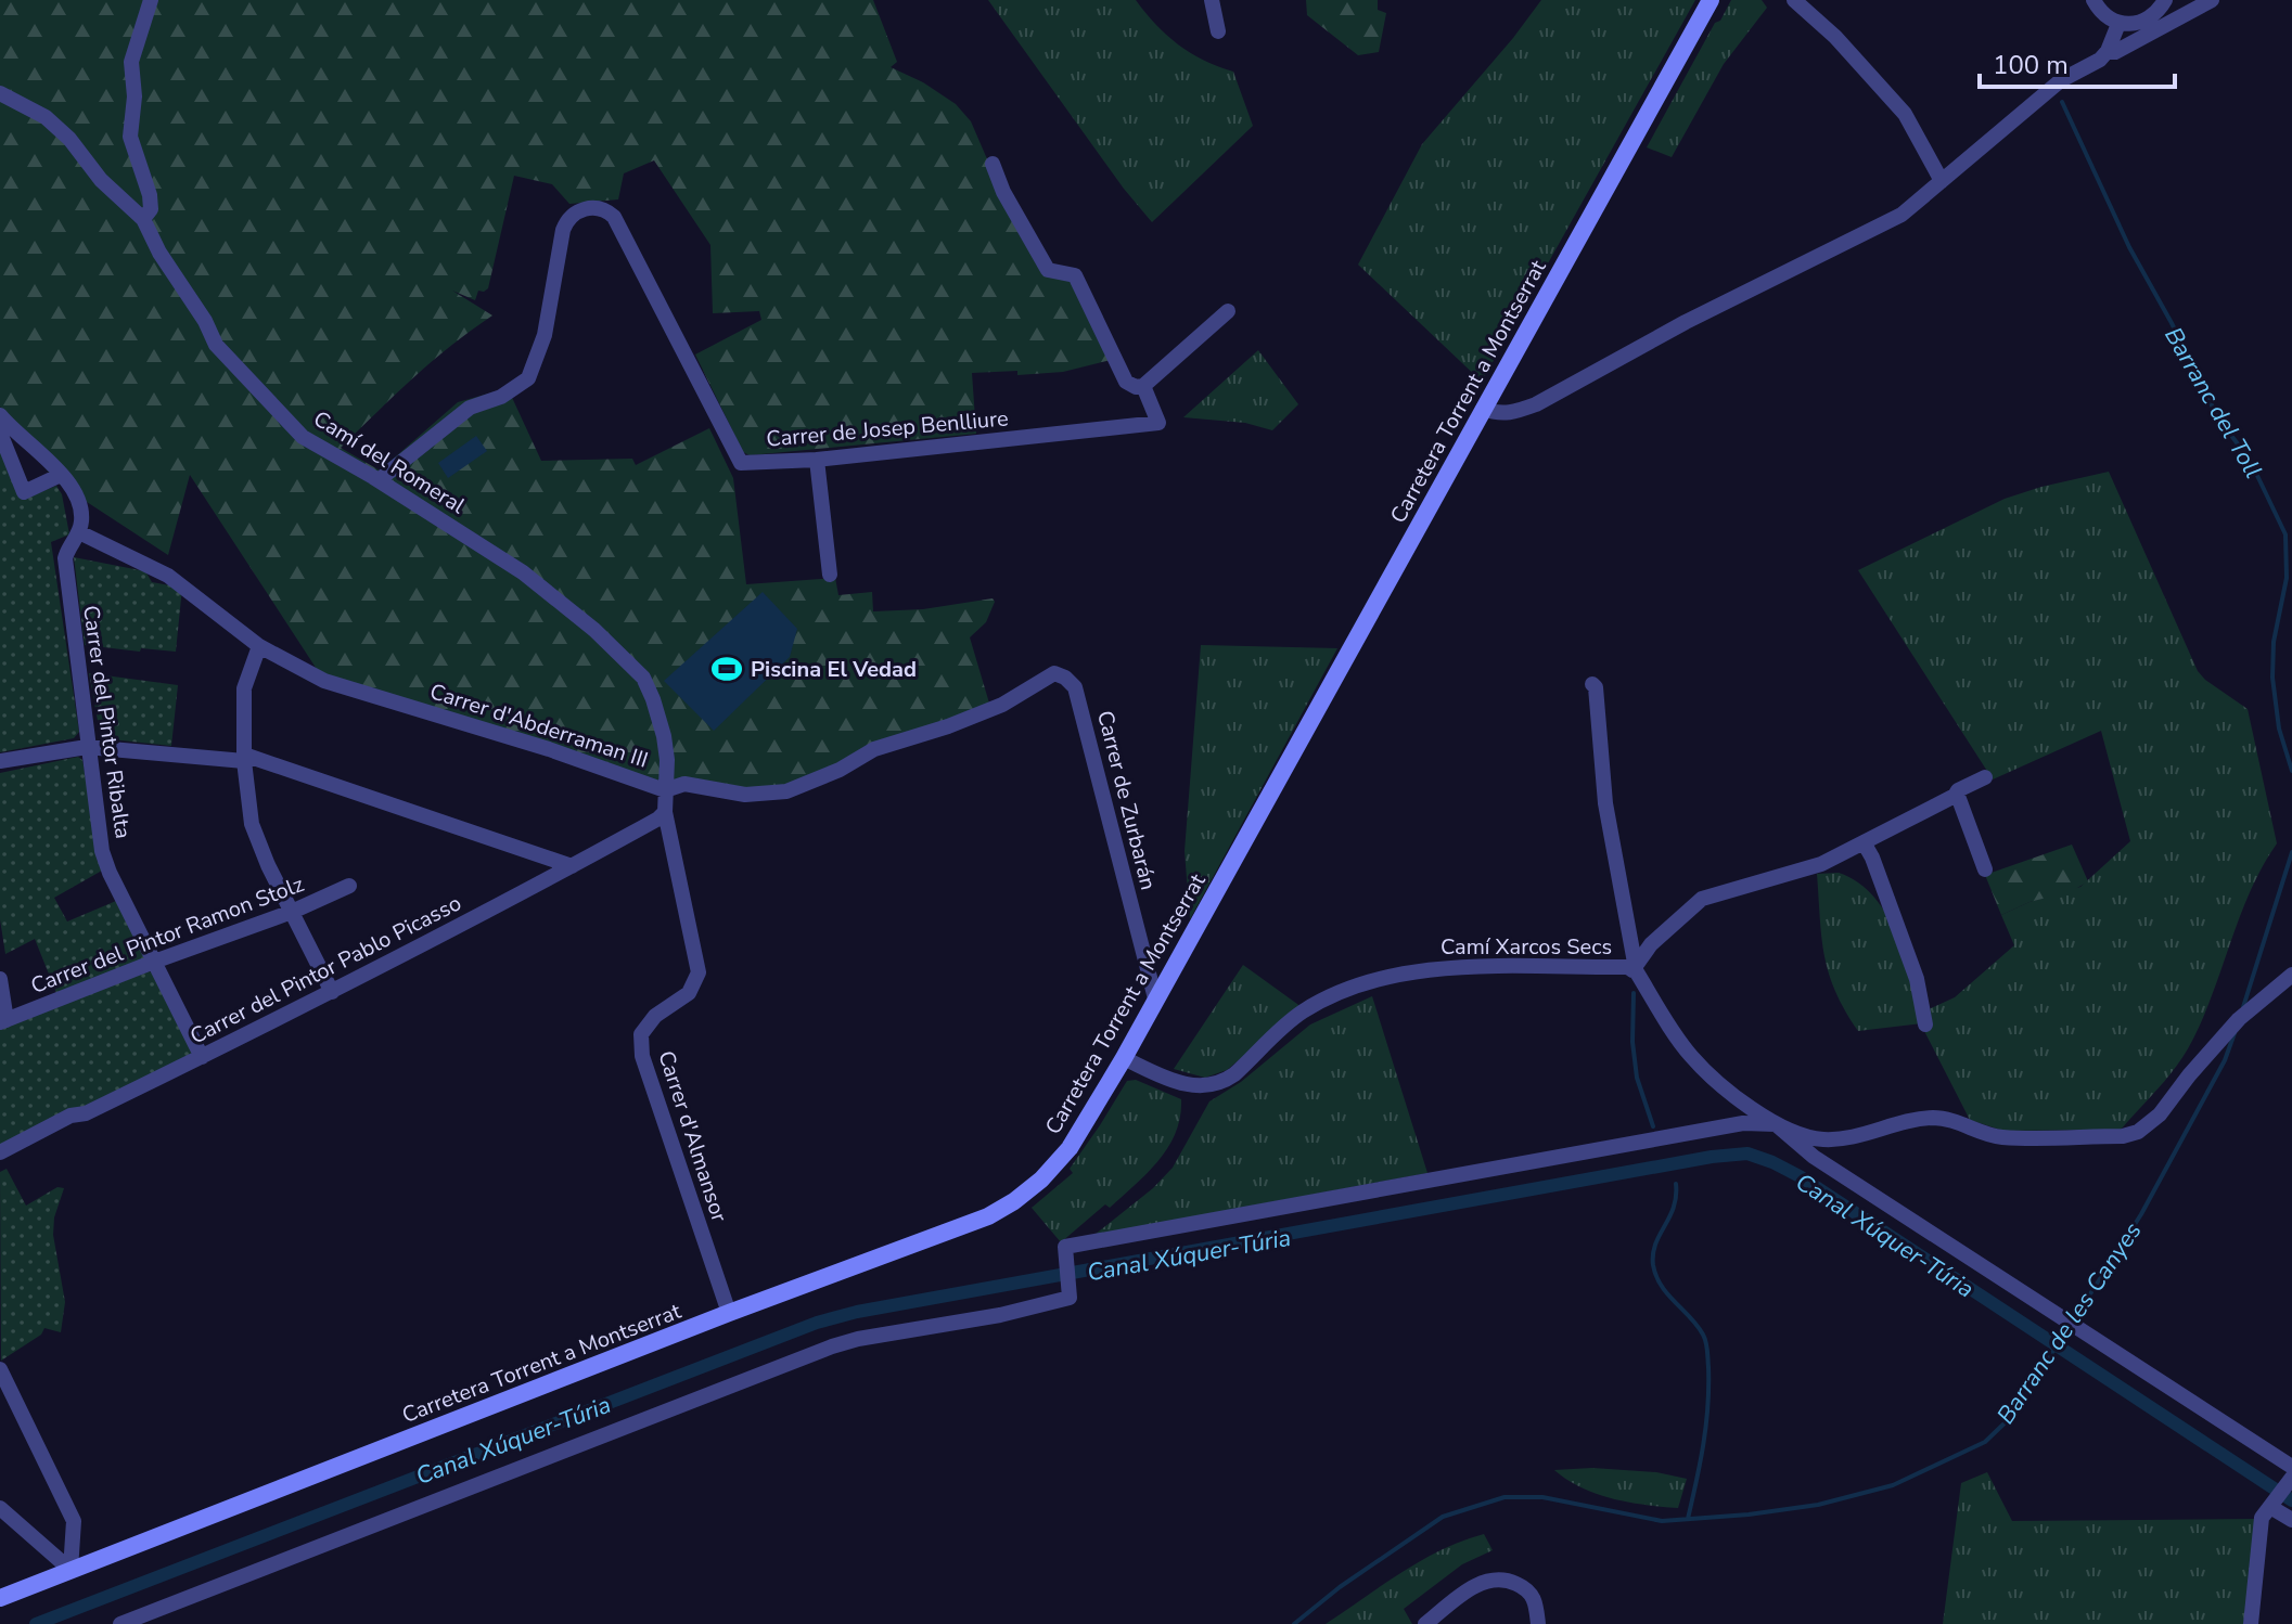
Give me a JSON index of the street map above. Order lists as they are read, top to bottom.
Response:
{
  "streets": {
    "main road": ["Carretera Torrent a Montserrat"],
    "street": [
      "Carrer de Josep Benlliure",
      "Camí del Romeral",
      "Carrer del Pintor Ribalta",
      "Carrer d'Abderraman III",
      "Carrer de Zurbarán",
      "Carrer del Pintor Ramon Stolz",
      "Camí Xarcos Secs",
      "Carrer del Pintor Pablo Picasso",
      "Carrer d'Almansor"
    ]
  },
  "crossings": [
    ["Carretera Torrent a Montserrat", "Carrer de Zurbarán"],
    ["Carretera Torrent a Montserrat", "Camí Xarcos Secs"],
    ["Carretera Torrent a Montserrat", "Carrer d'Almansor"],
    ["Carrer de Josep Benlliure", "Camí del Romeral"],
    ["Camí del Romeral", "Carrer d'Abderraman III"],
    ["Camí del Romeral", "Carrer d'Almansor"],
    ["Carrer del Pintor Ribalta", "Carrer d'Abderraman III"],
    ["Carrer del Pintor Ribalta", "Carrer del Pintor Ramon Stolz"],
    ["Carrer del Pintor Ribalta", "Carrer del Pintor Pablo Picasso"],
    ["Carrer d'Abderraman III", "Carrer de Zurbarán"],
    ["Carrer d'Abderraman III", "Carrer d'Almansor"],
    ["Carrer del Pintor Pablo Picasso", "Carrer d'Almansor"]
  ],
  "water": ["Barranc del Toll", "Canal Xúquer-Túria", "Barranc de les Canyes"],
  "places": {
    "sports": ["Piscina El Vedad"]
  },
  "scale_bar": "100 m"
}
